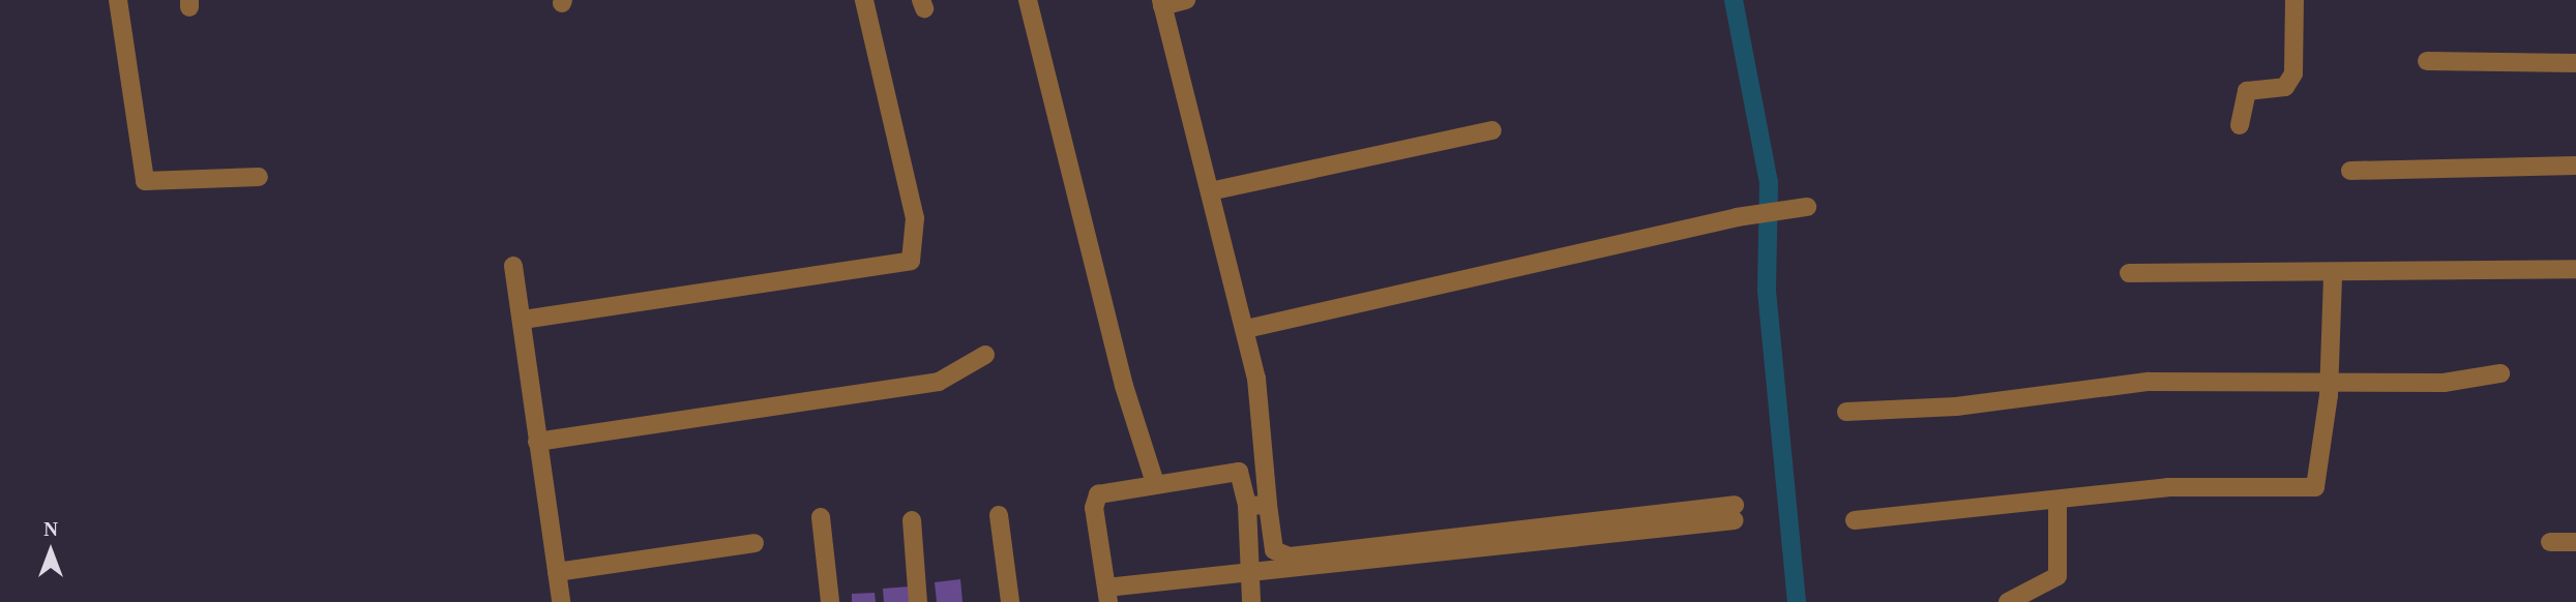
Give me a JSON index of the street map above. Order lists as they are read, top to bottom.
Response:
{
  "north": "top"
}
